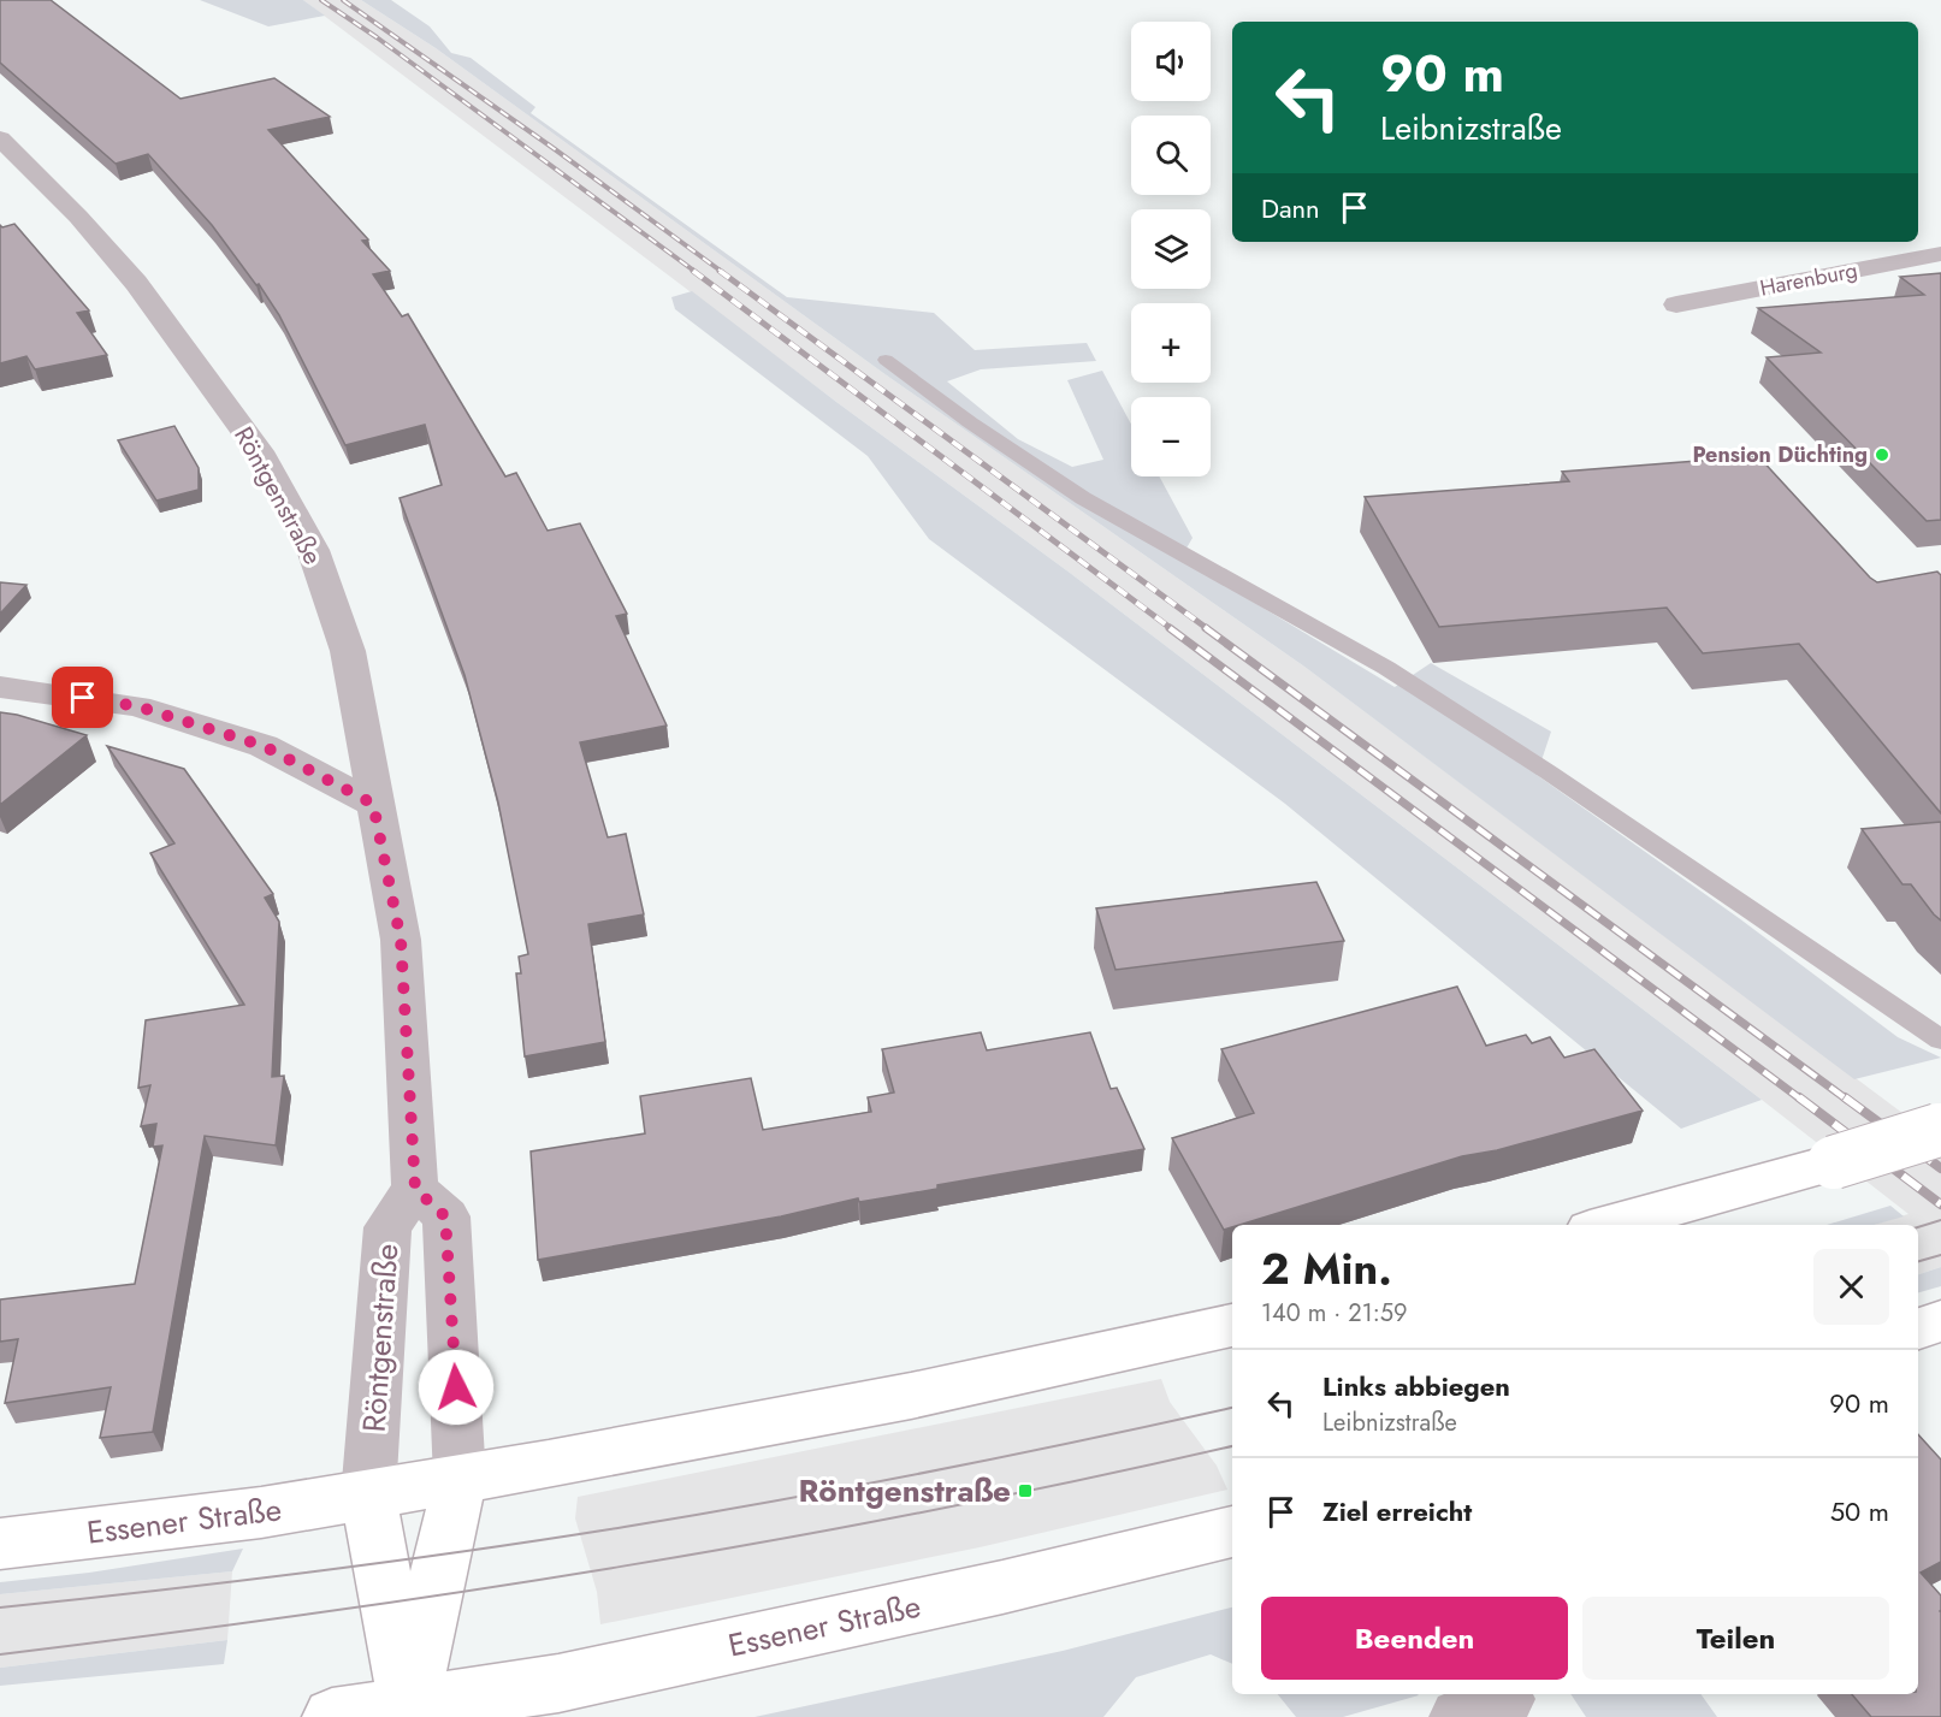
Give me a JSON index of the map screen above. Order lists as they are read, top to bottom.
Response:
{
  "streets": {
    "main road": ["Essener Straße"],
    "street": ["Harenburg", "Röntgenstraße"]
  },
  "crossings": [
    ["Röntgenstraße", "Essener Straße"]
  ],
  "places": {
    "other": ["Pension Düchting"],
    "transit": ["Röntgenstraße"]
  },
  "page": {
    "map_buttons": ["+", "−"],
    "turn": ["90 m", "Leibnizstraße"],
    "then": "Dann",
    "heading": ["2 Min.", "140 m · 21:59"],
    "list": [
      {
        "name": "Links abbiegen",
        "note": "Leibnizstraße",
        "value": "90 m"
      },
      {
        "name": "Ziel erreicht",
        "value": "50 m"
      }
    ],
    "buttons": ["Beenden", "Teilen"]
  }
}
